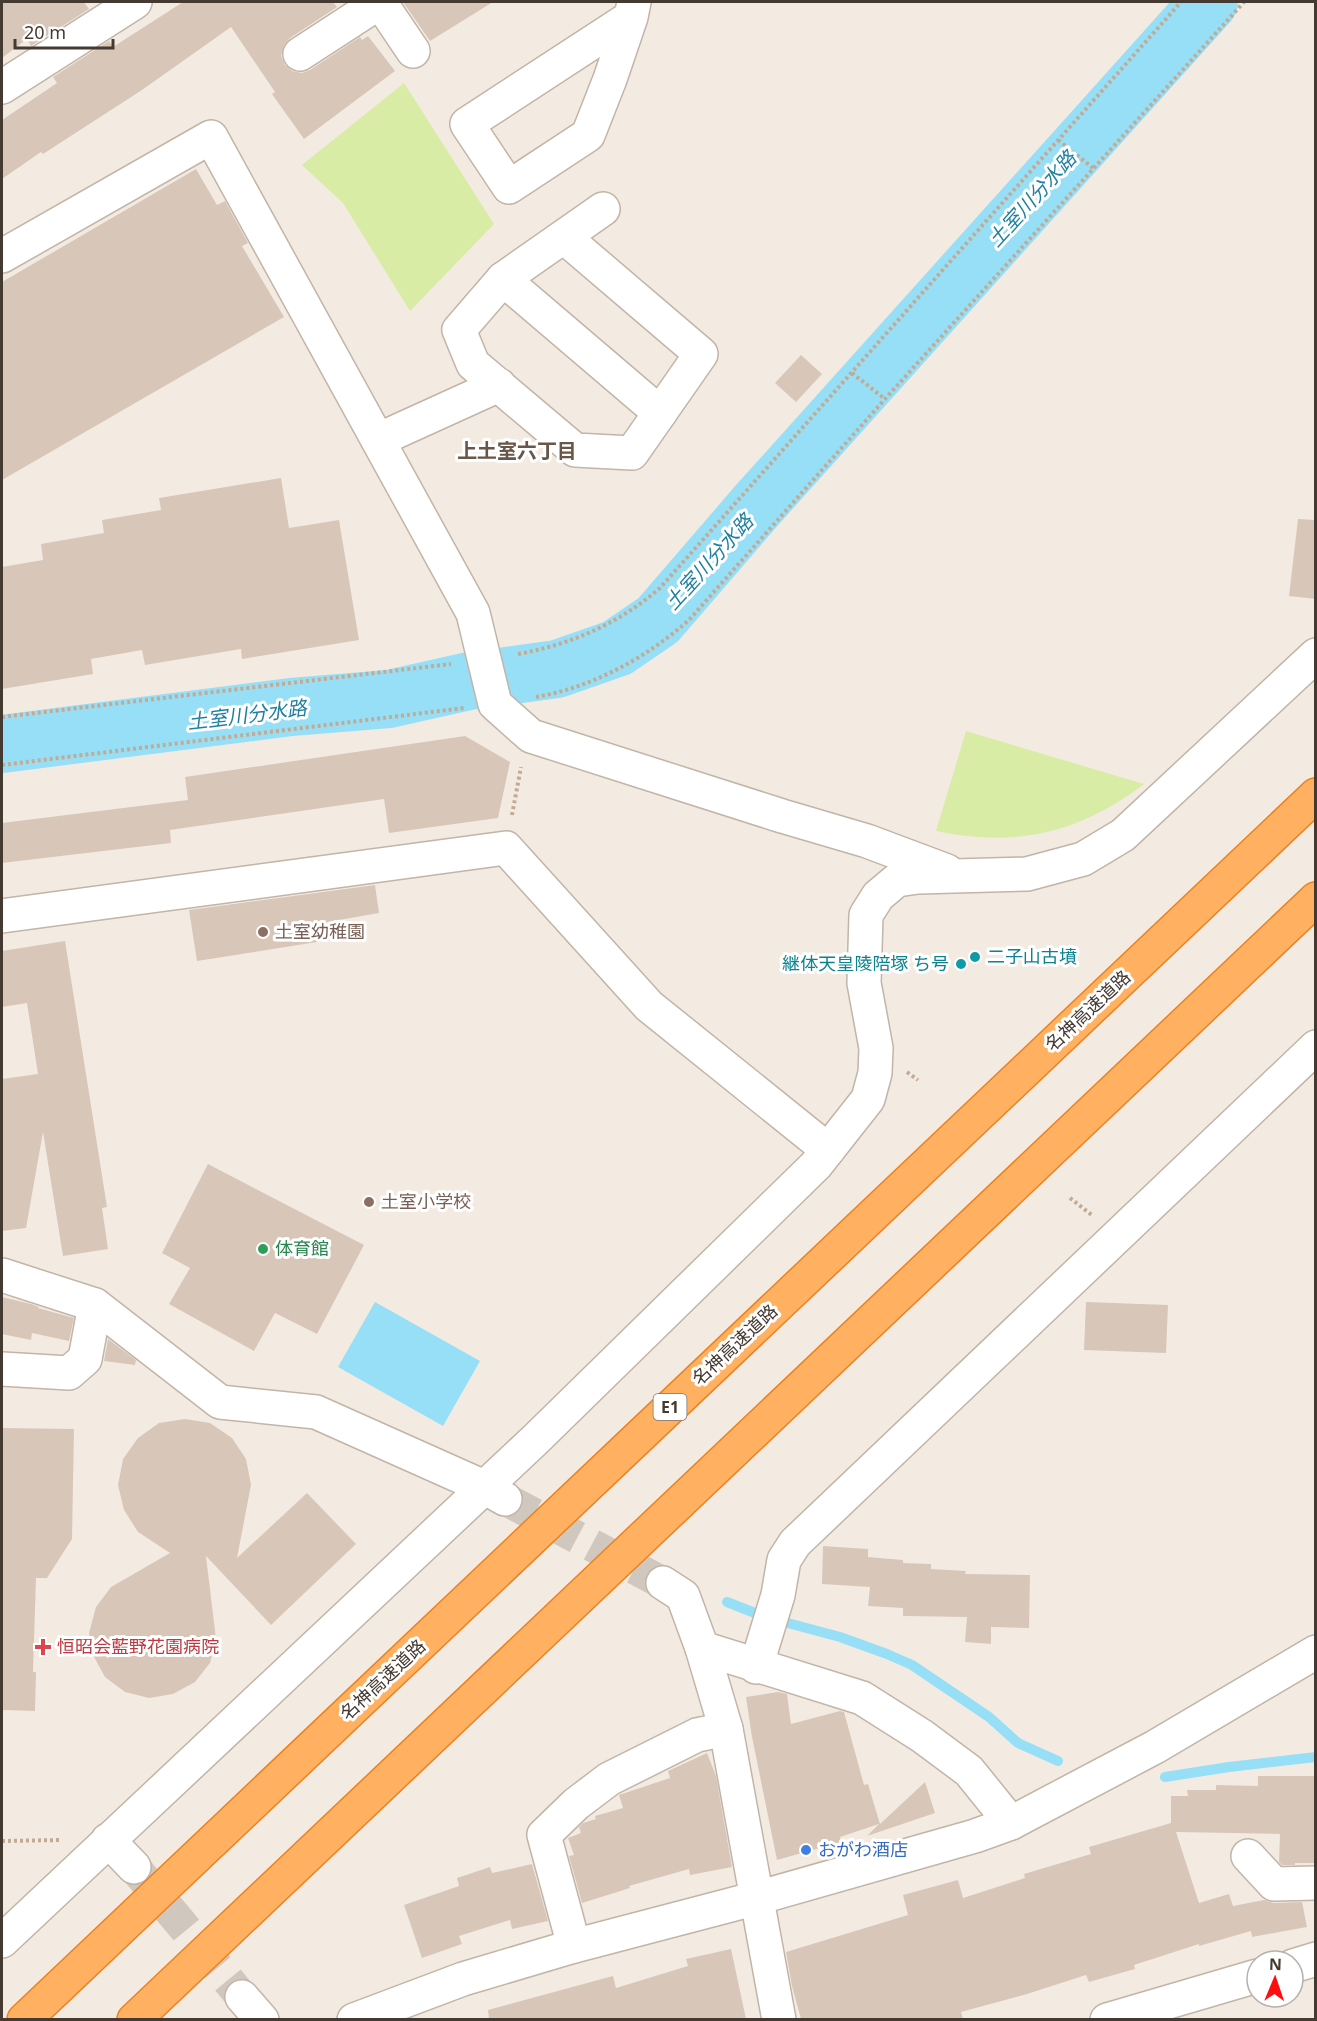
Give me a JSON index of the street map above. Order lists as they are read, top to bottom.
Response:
{
  "streets": {
    "highway": ["名神高速道路", "E1"]
  },
  "districts": ["上土室六丁目"],
  "water": ["土室川分水路"],
  "places": {
    "other": [
      "土室幼稚園",
      "二子山古墳",
      "継体天皇陵陪塚 ち号",
      "土室小学校",
      "体育館",
      "おがわ酒店"
    ],
    "health": ["恒昭会藍野花園病院"]
  },
  "scale_bar": "20 m",
  "north": "top"
}
